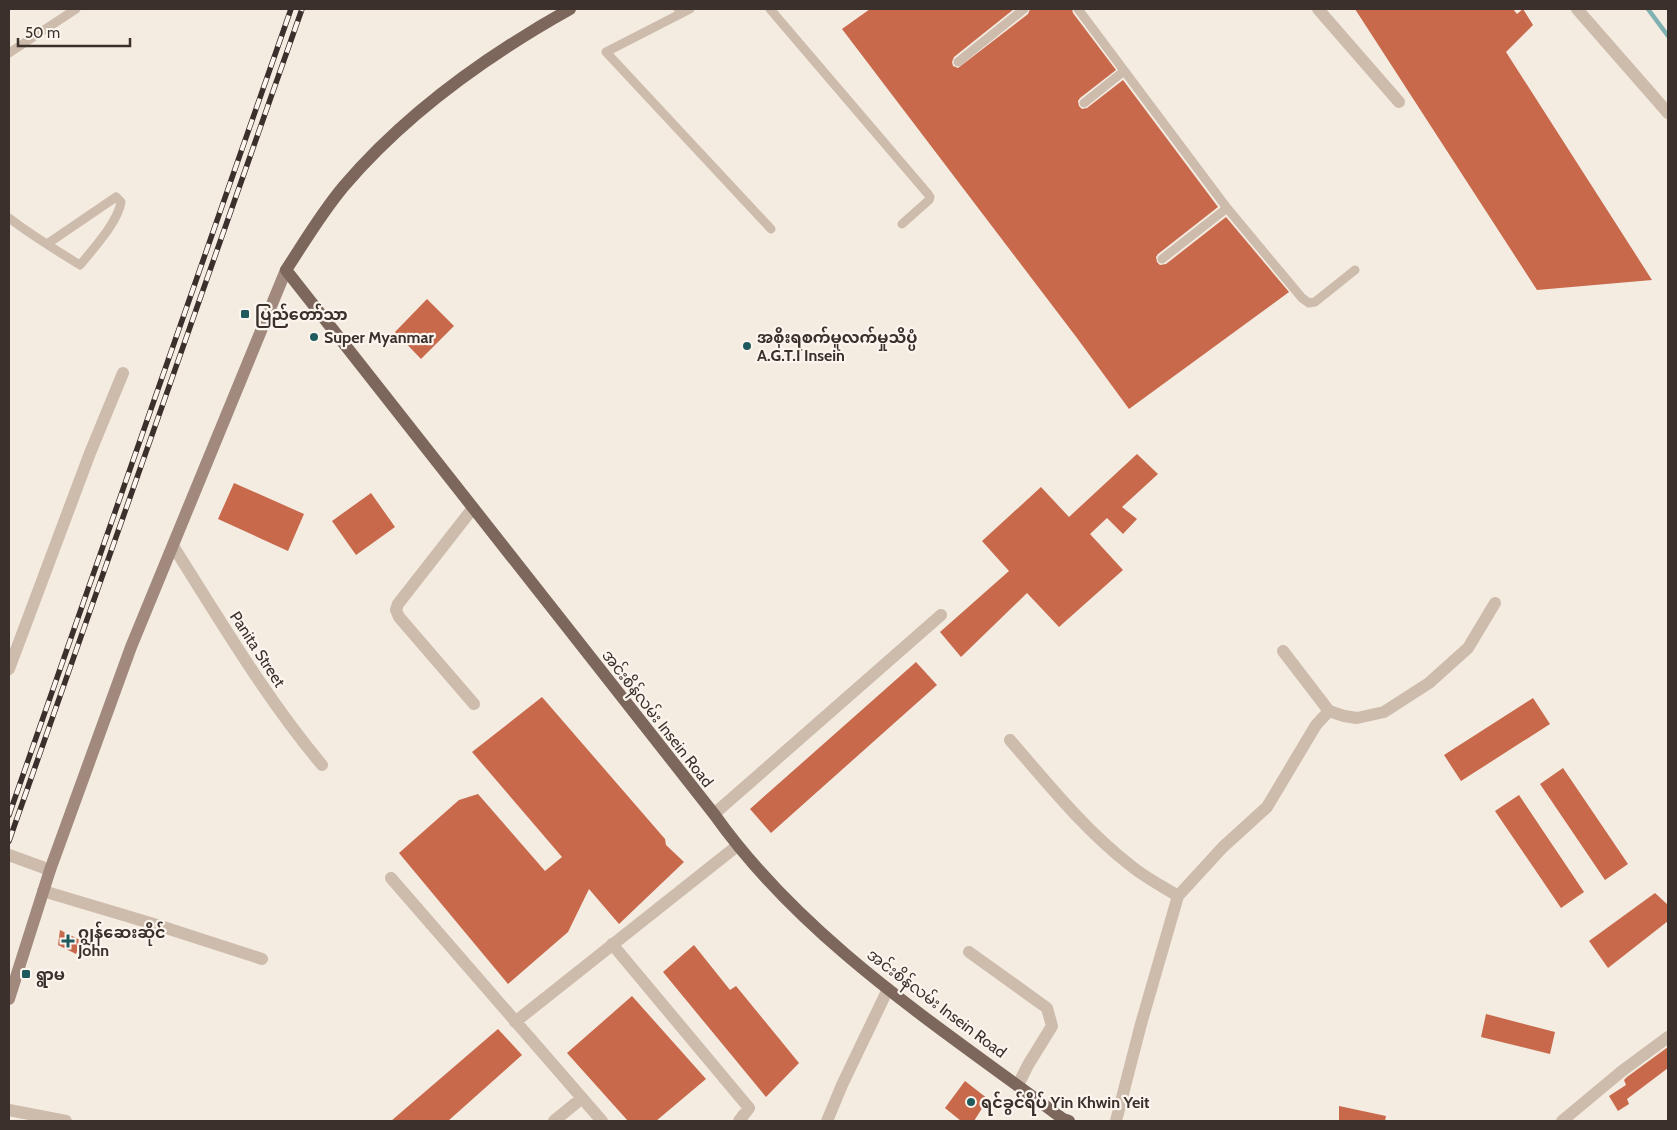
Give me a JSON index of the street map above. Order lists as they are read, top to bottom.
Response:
{
  "streets": {
    "main road": ["အင်းစိန်လမ်း Insein Road"],
    "street": ["Panita Street"]
  },
  "places": {
    "transit": ["ပြည်တော်သာ", "ရွာမ"],
    "other": ["Super Myanmar", "အစိုးရစက်မှုလက်မှုသိပ္ပံ A.G.T.I Insein", "ရင်ခွင်ရိပ် Yin Khwin Yeit"],
    "health": ["ဂျွန်ဆေးဆိုင် John"]
  },
  "scale_bar": "50 m"
}
